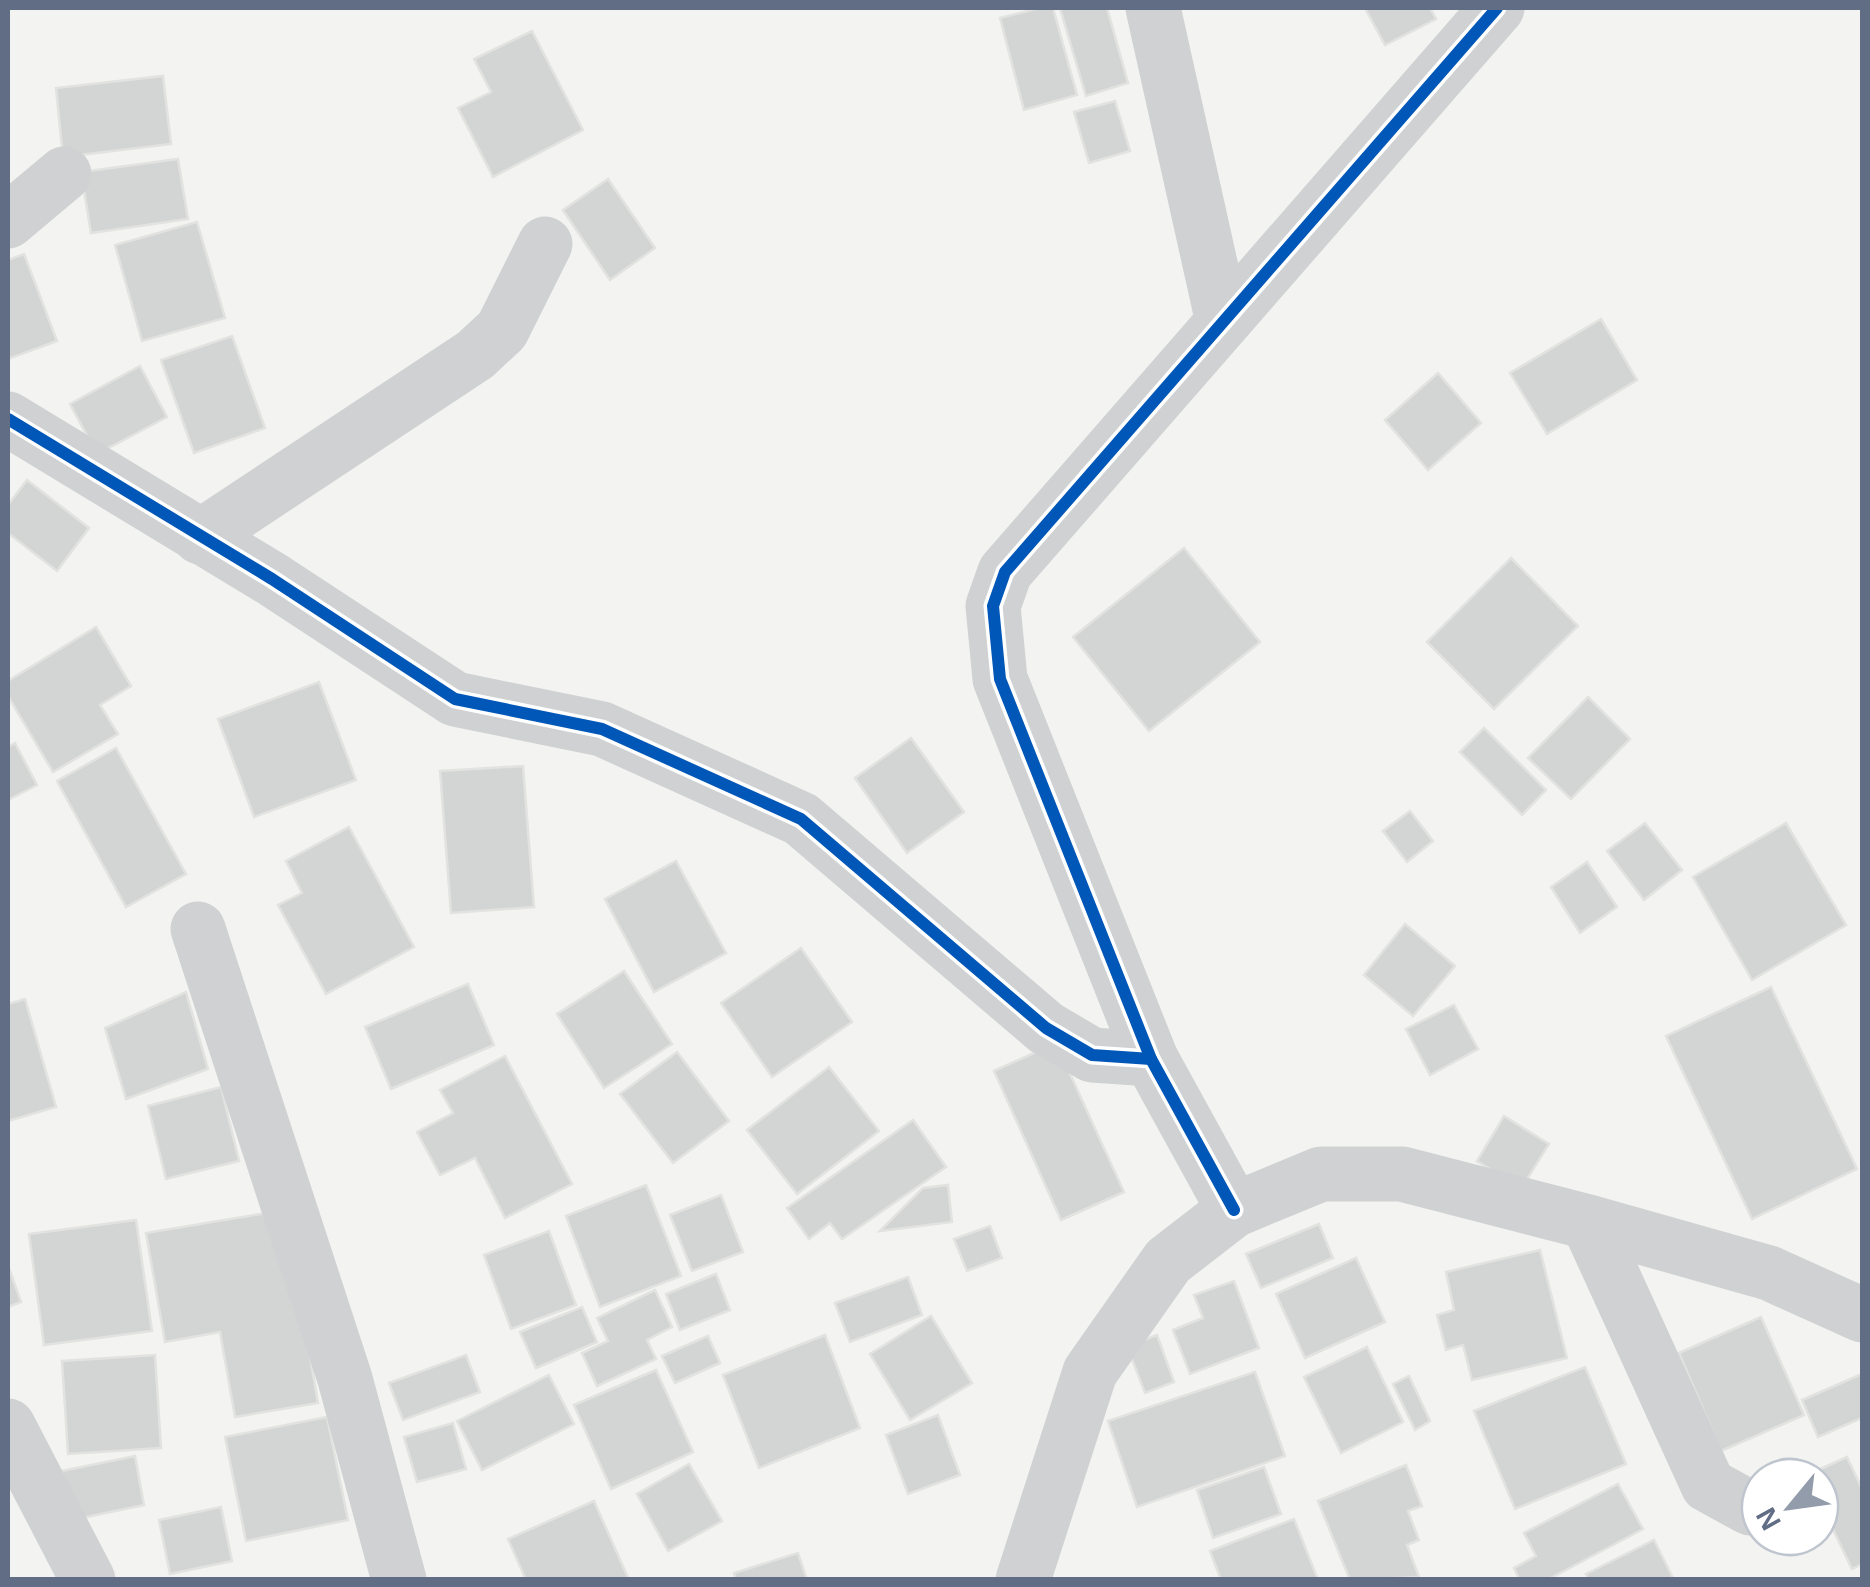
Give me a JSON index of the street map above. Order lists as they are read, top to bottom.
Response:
{
  "north": "bottom left"
}
